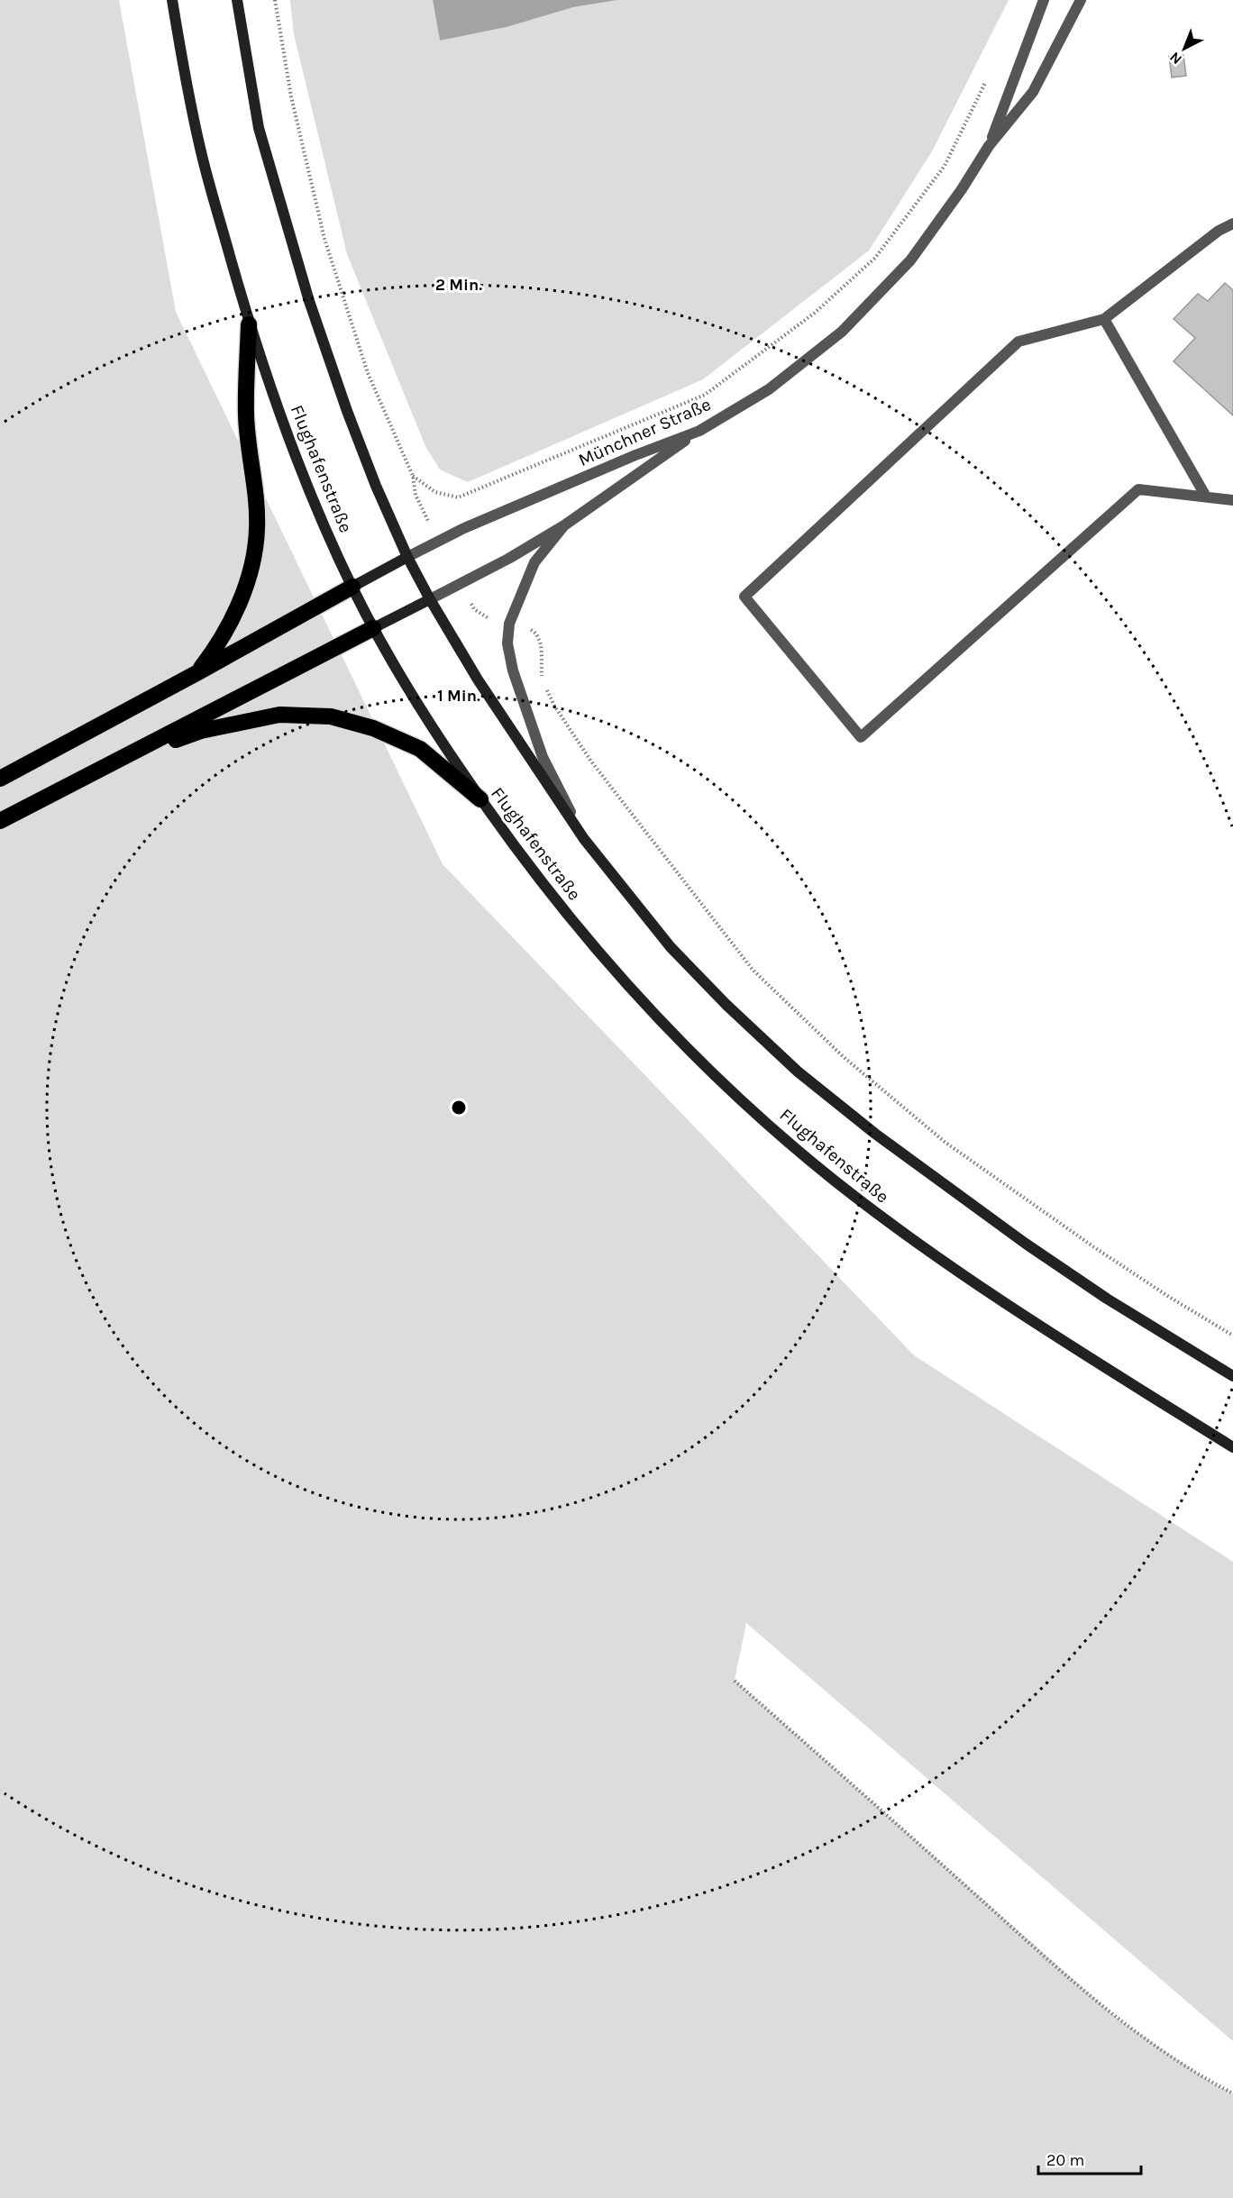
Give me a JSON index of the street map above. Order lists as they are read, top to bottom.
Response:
{
  "streets": {
    "main road": ["Flughafenstraße"],
    "street": ["Münchner Straße"]
  },
  "scale_bar": "20 m",
  "north": "bottom left",
  "rings": ["2 Min.", "1 Min."]
}
